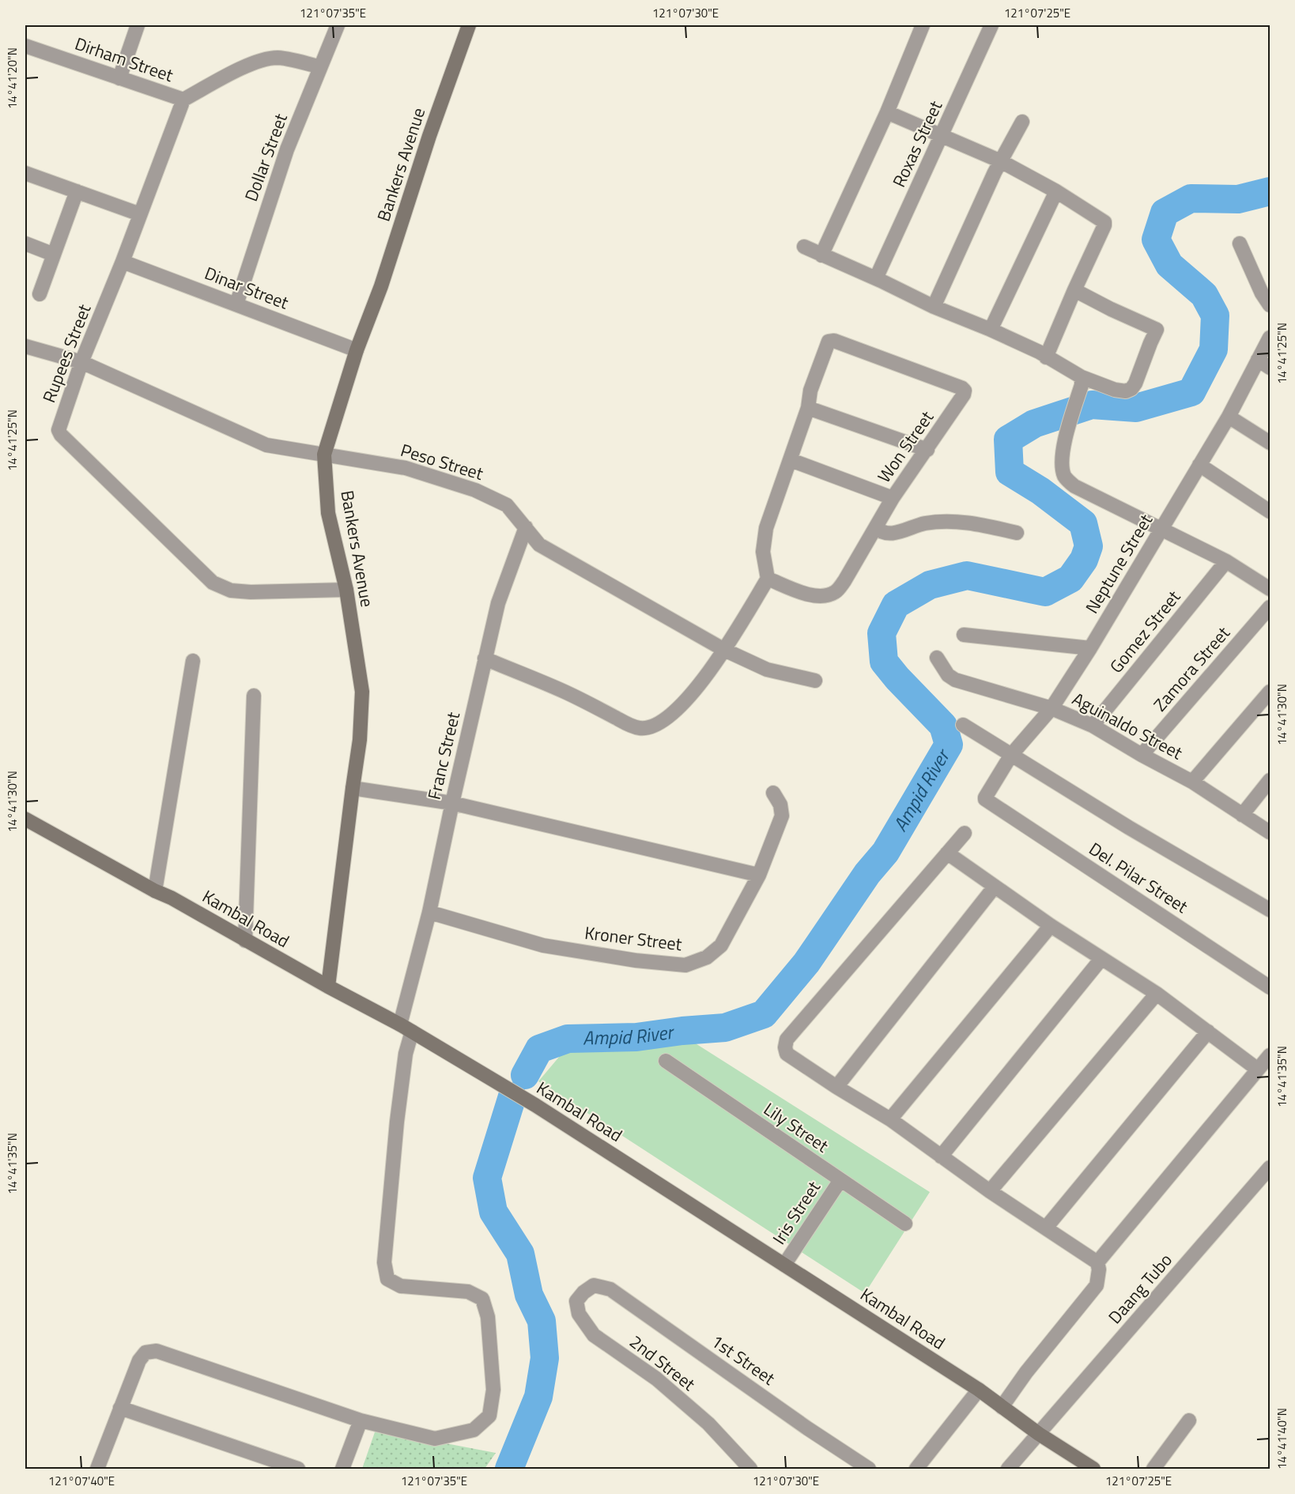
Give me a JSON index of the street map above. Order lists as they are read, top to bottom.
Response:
{
  "streets": {
    "main road": ["Bankers Avenue", "Kambal Road"],
    "street": [
      "Dirham Street",
      "Roxas Street",
      "Dollar Street",
      "Dinar Street",
      "Rupees Street",
      "Won Street",
      "Peso Street",
      "Neptune Street",
      "Gomez Street",
      "Zamora Street",
      "Aguinaldo Street",
      "Franc Street",
      "Del. Pilar Street",
      "Kroner Street",
      "Lily Street",
      "Iris Street",
      "Daang Tubo",
      "1st Street",
      "2nd Street"
    ]
  },
  "crossings": [
    ["Dirham Street", "Rupees Street"],
    ["Dollar Street", "Dinar Street"],
    ["Bankers Avenue", "Dinar Street"],
    ["Bankers Avenue", "Rupees Street"],
    ["Bankers Avenue", "Peso Street"],
    ["Bankers Avenue", "Kambal Road"],
    ["Dinar Street", "Rupees Street"],
    ["Rupees Street", "Peso Street"],
    ["Peso Street", "Franc Street"],
    ["Neptune Street", "Aguinaldo Street"],
    ["Neptune Street", "Del. Pilar Street"],
    ["Gomez Street", "Aguinaldo Street"],
    ["Zamora Street", "Aguinaldo Street"],
    ["Franc Street", "Kambal Road"],
    ["Franc Street", "Kroner Street"],
    ["Kambal Road", "Iris Street"],
    ["Kambal Road", "Daang Tubo"],
    ["Lily Street", "Iris Street"],
    ["1st Street", "2nd Street"]
  ],
  "water": ["Ampid River"],
  "coordinates": [
    "121°07'35\"E",
    "121°07'30\"E",
    "121°07'25\"E",
    "14°41'20\"N",
    "14°41'25\"N",
    "14°41'30\"N",
    "14°41'35\"N",
    "14°41'40\"N",
    "121°07'40\"E"
  ]
}
